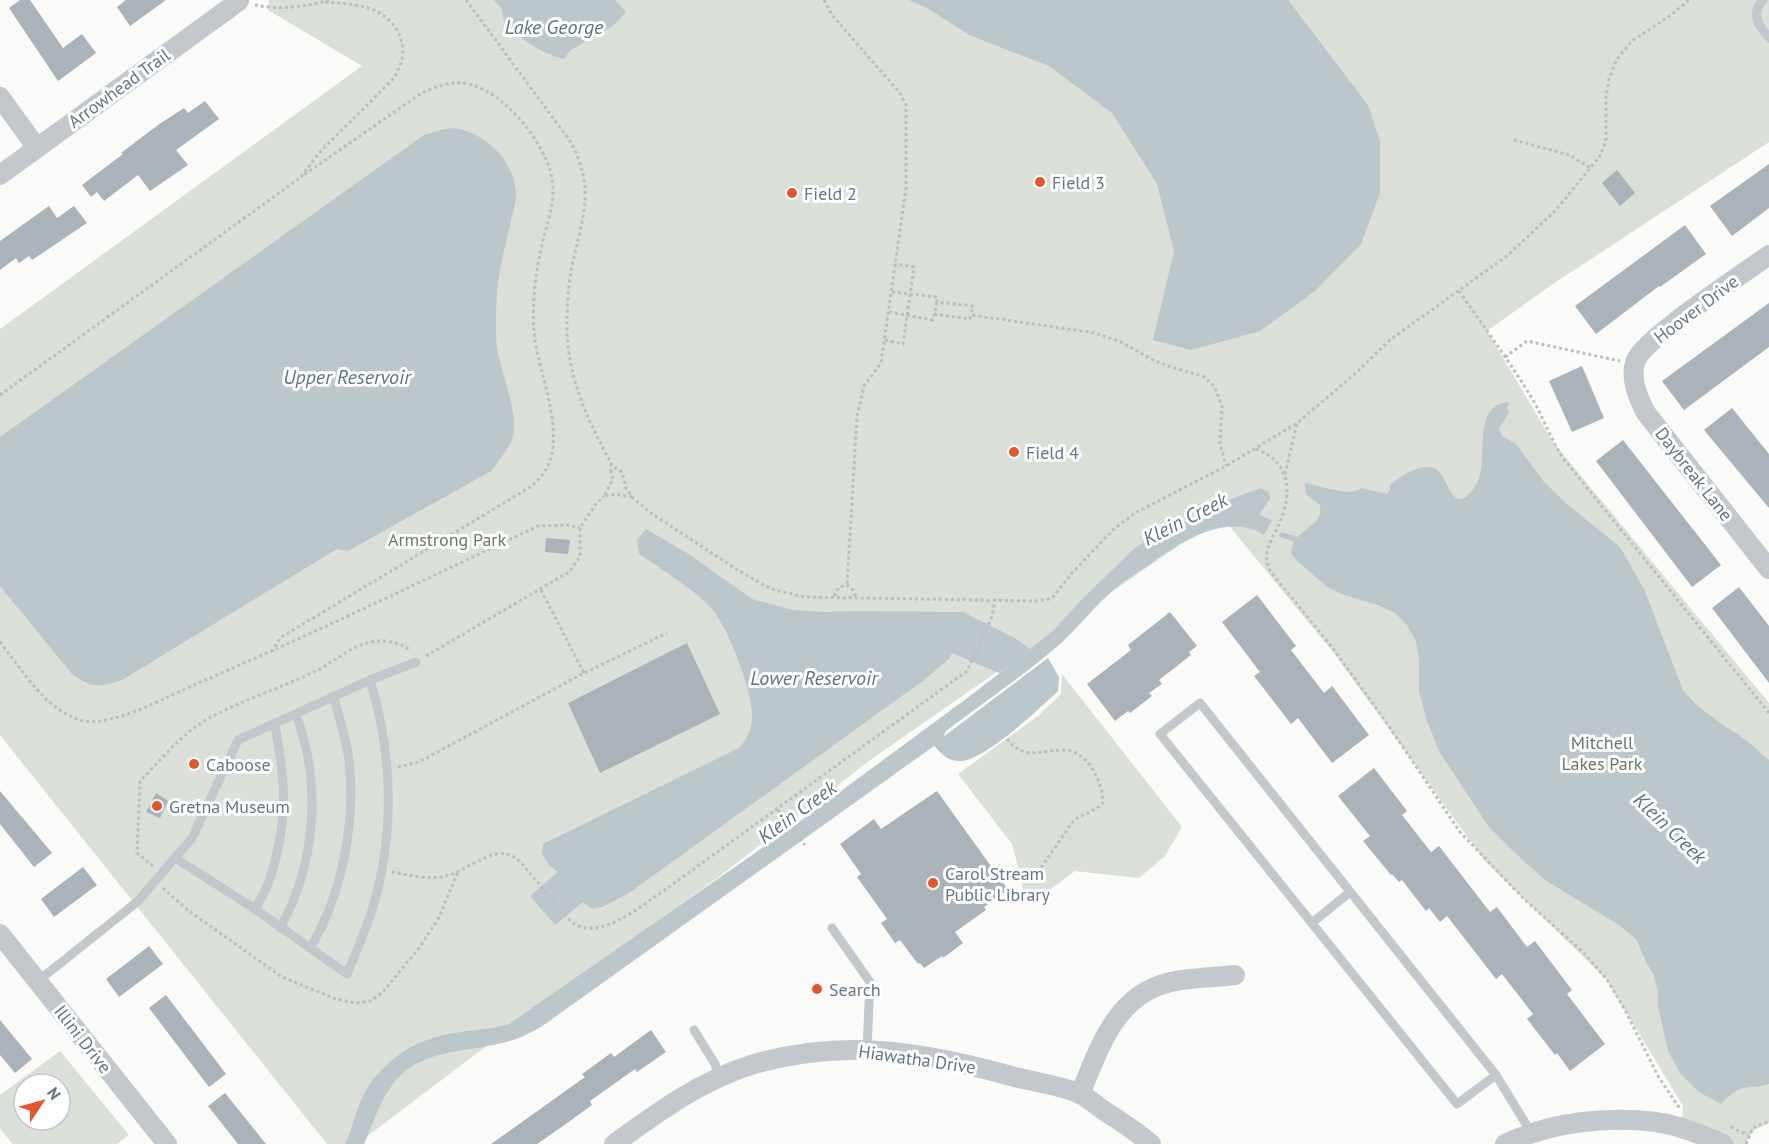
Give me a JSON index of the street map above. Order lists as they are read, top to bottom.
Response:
{
  "streets": {
    "street": [
      "Arrowhead Trail",
      "Hoover Drive",
      "Daybreak Lane",
      "Illini Drive",
      "Hiawatha Drive"
    ]
  },
  "crossings": [
    ["Hoover Drive", "Daybreak Lane"]
  ],
  "water": [
    "Lake George",
    "Upper Reservoir",
    "Klein Creek",
    "Lower Reservoir"
  ],
  "parks": ["Armstrong Park", "Mitchell Lakes Park"],
  "places": [
    "Field 3",
    "Field 2",
    "Field 4",
    "Caboose",
    "Gretna Museum",
    "Carol Stream Public Library",
    "Search"
  ],
  "north": "top right"
}
